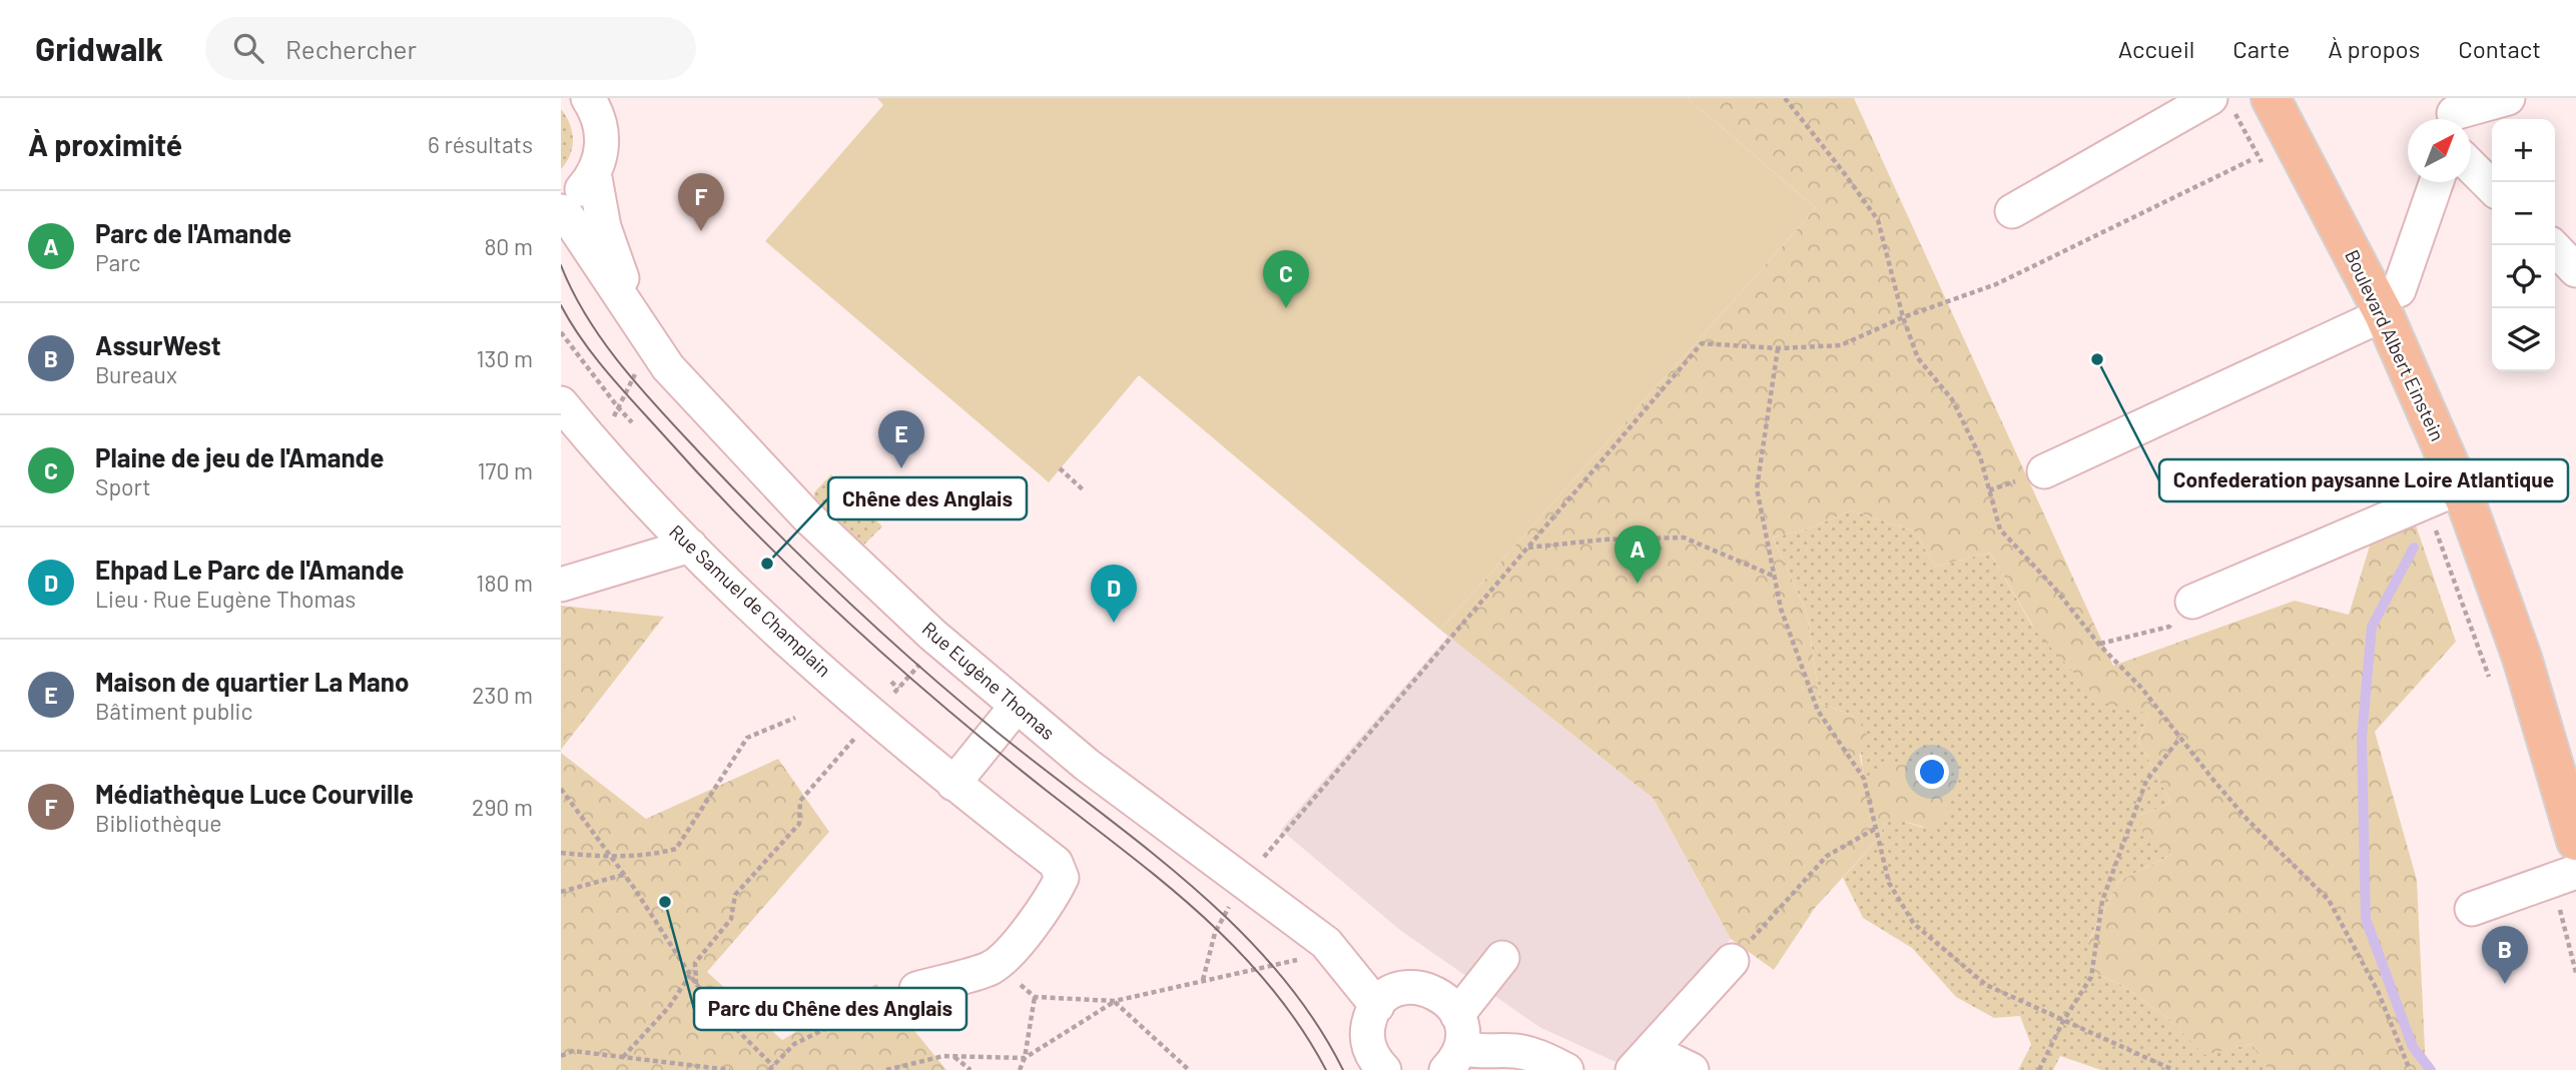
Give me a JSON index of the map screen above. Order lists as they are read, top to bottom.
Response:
{
  "streets": {
    "main road": ["Boulevard Albert Einstein"],
    "street": ["Rue Samuel de Champlain", "Rue Eugène Thomas"]
  },
  "places": ["Confederation paysanne Loire Atlantique", "Chêne des Anglais", "Parc du Chêne des Anglais"],
  "north": "top right",
  "page": {
    "header": "Gridwalk",
    "search": "Rechercher",
    "nav": [
      "Accueil",
      "Carte",
      "À propos",
      "Contact"
    ],
    "heading": ["À proximité", "6 résultats"],
    "map_buttons": ["+", "−"],
    "pins": [
      "F",
      "C",
      "E",
      "A",
      "D",
      "B"
    ],
    "list": [
      {
        "mark": "A",
        "name": "Parc de l'Amande",
        "note": "Parc",
        "value": "80 m"
      },
      {
        "mark": "B",
        "name": "AssurWest",
        "note": "Bureaux",
        "value": "130 m"
      },
      {
        "mark": "C",
        "name": "Plaine de jeu de l'Amande",
        "note": "Sport",
        "value": "170 m"
      },
      {
        "mark": "D",
        "name": "Ehpad Le Parc de l'Amande",
        "note": "Lieu · Rue Eugène Thomas",
        "value": "180 m"
      },
      {
        "mark": "E",
        "name": "Maison de quartier La Mano",
        "note": "Bâtiment public",
        "value": "230 m"
      },
      {
        "mark": "F",
        "name": "Médiathèque Luce Courville",
        "note": "Bibliothèque",
        "value": "290 m"
      }
    ]
  }
}
